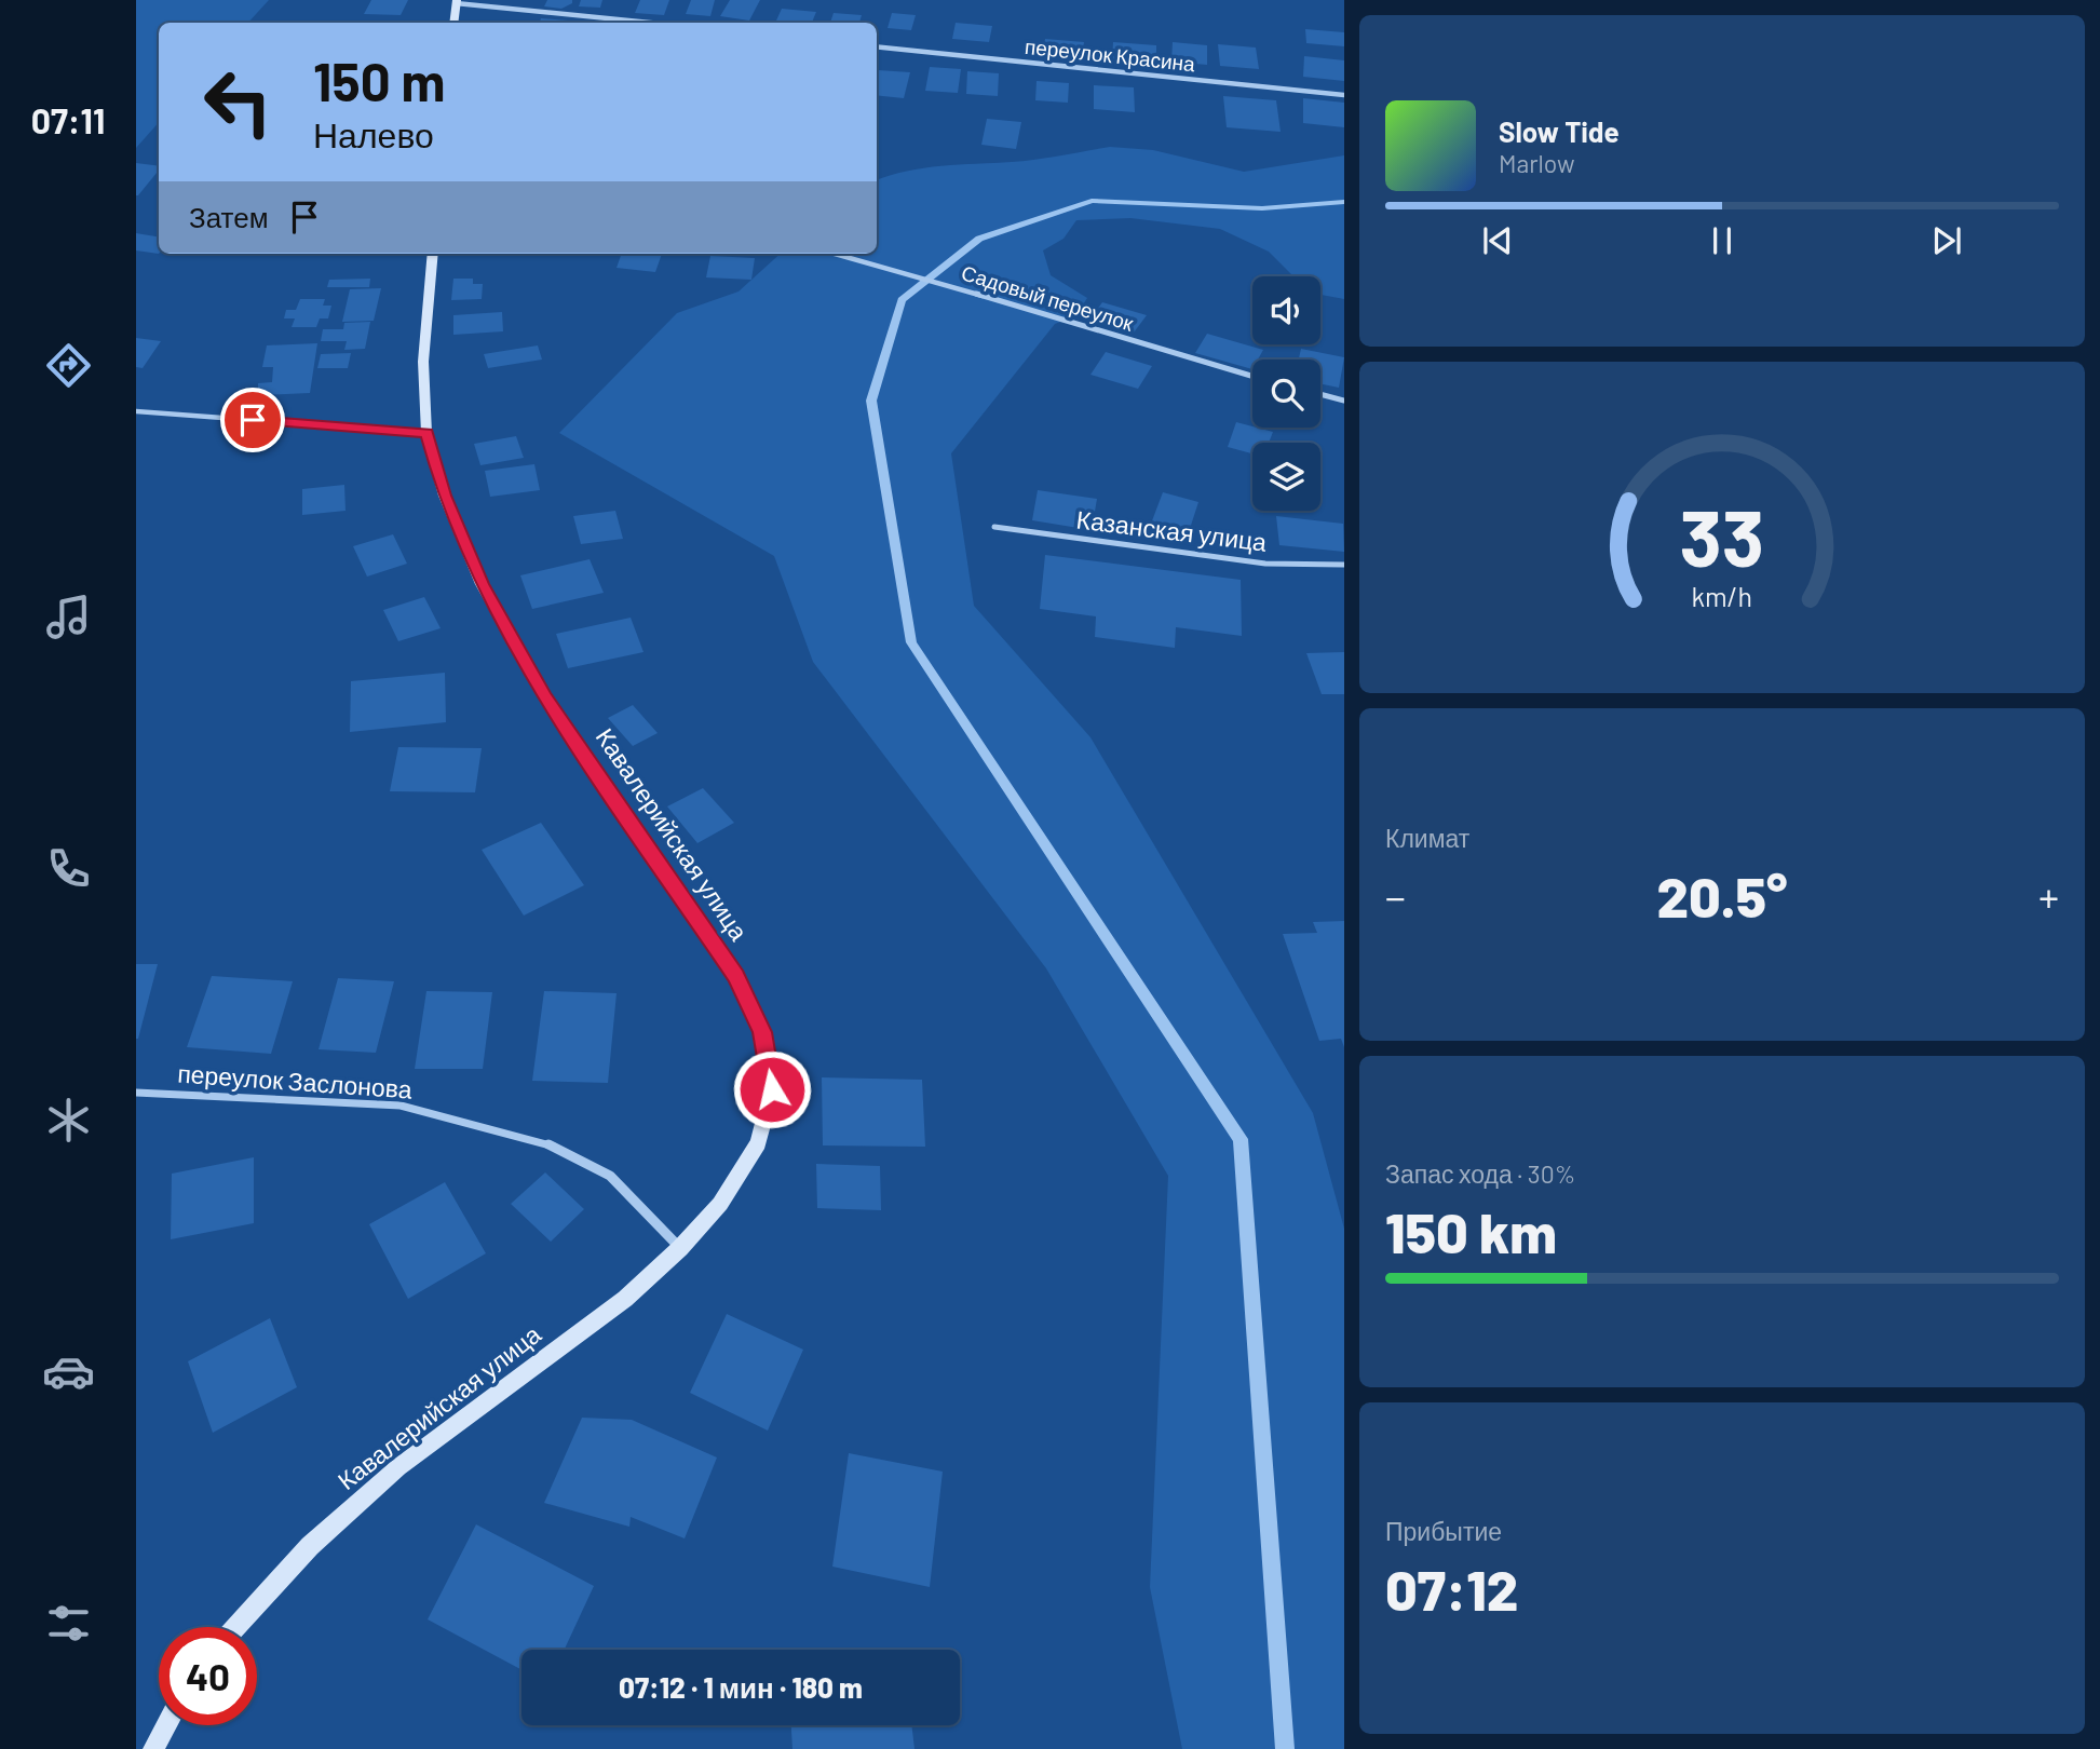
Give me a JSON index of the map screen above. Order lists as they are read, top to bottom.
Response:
{
  "streets": {
    "street": [
      "переулок Красина",
      "Садовый переулок",
      "Казанская улица",
      "Кавалерийская улица",
      "переулок Заслонова"
    ]
  },
  "crossings": [
    ["Кавалерийская улица", "переулок Заслонова"]
  ],
  "page": {
    "tabs": "07:11",
    "turn": ["150 m", "Налево"],
    "song": ["Slow Tide", "Marlow"],
    "then": "Затем",
    "tile": [
      "Климат",
      ["Запас хода · 30%", "150 km"],
      ["Прибытие", "07:12"]
    ],
    "heat": ["−", "20.5°", "+"],
    "limit": "40",
    "trip": "07:12 · 1 мин · 180 m",
    "gauge": ["33", "km/h"]
  }
}
